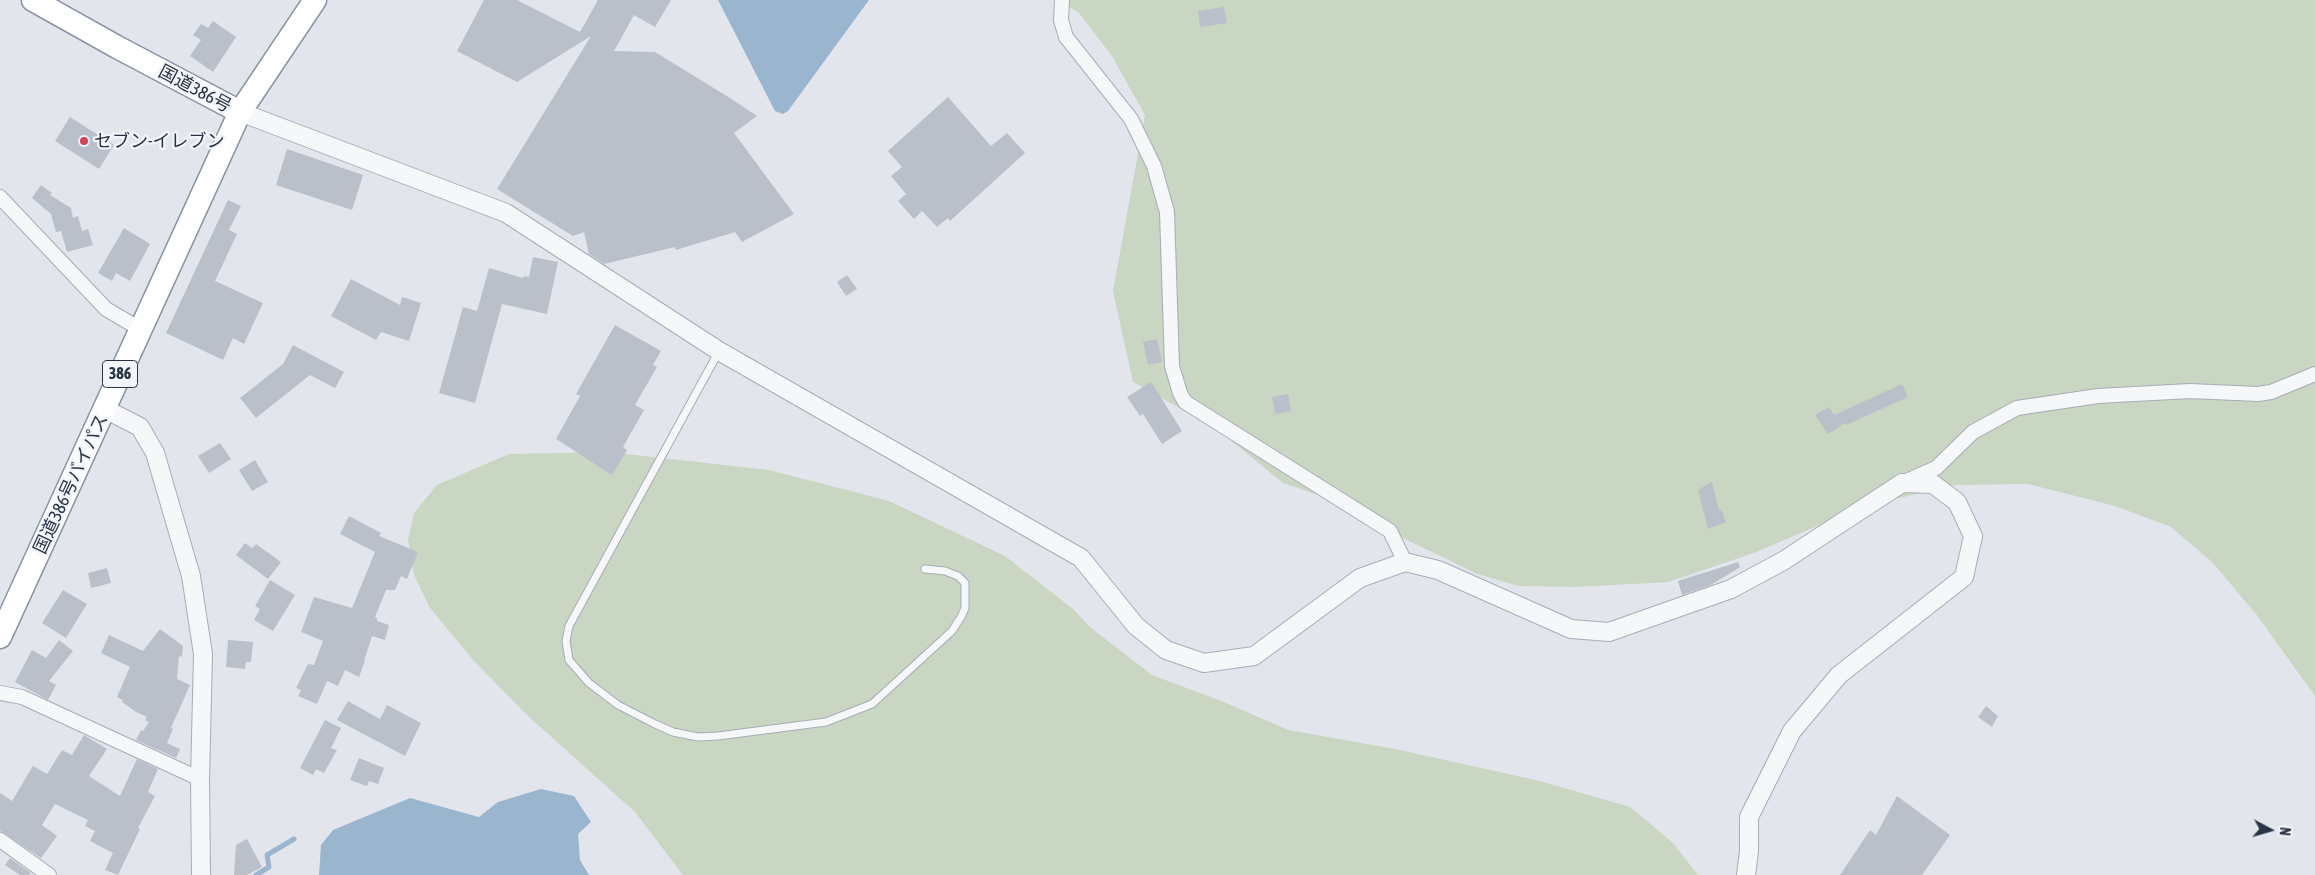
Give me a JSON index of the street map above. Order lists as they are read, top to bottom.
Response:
{
  "streets": {
    "highway": ["国道386号", "386", "国道386号バイパス"]
  },
  "crossings": [
    ["国道386号", "国道386号バイパス"]
  ],
  "places": ["セブン-イレブン"],
  "north": "right"
}
